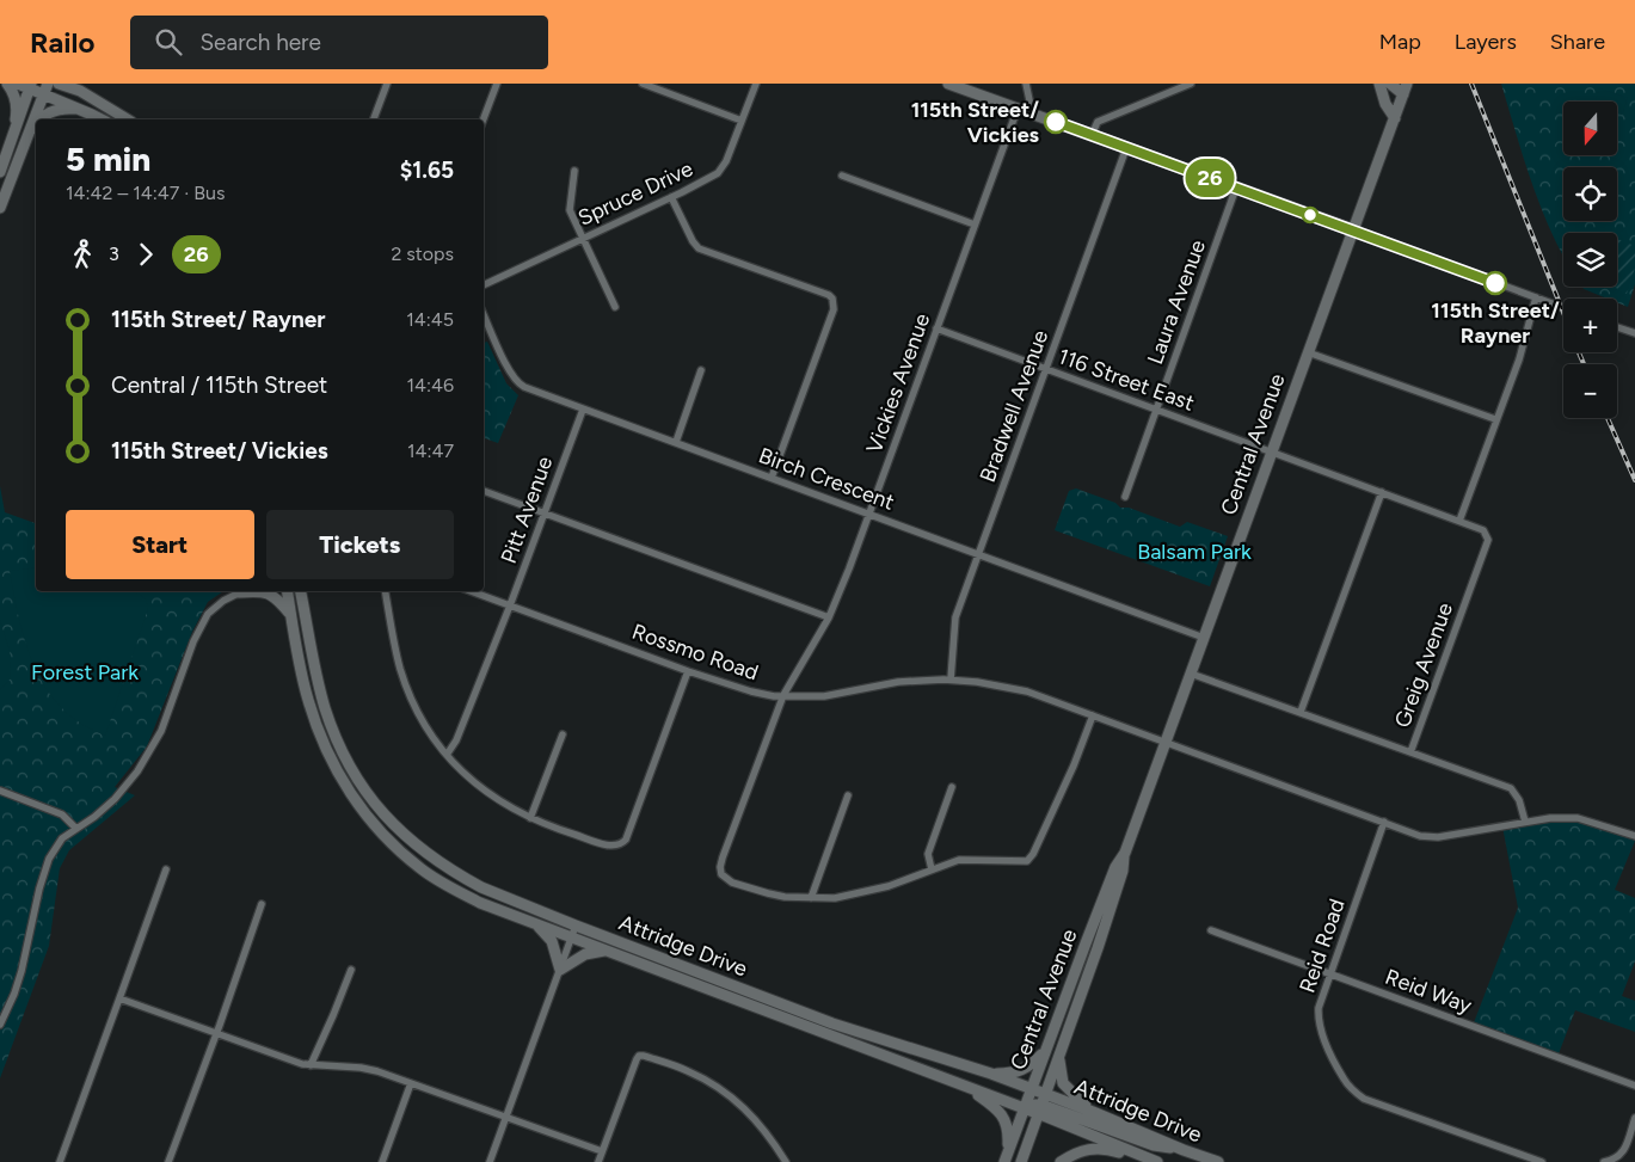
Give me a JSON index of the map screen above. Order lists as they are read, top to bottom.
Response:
{
  "streets": {
    "main road": ["Central Avenue", "Attridge Drive"],
    "street": [
      "Spruce Drive",
      "Laura Avenue",
      "116 Street East",
      "Vickies Avenue",
      "Bradwell Avenue",
      "Birch Crescent",
      "Pitt Avenue",
      "Rossmo Road",
      "Greig Avenue",
      "Reid Road",
      "Reid Way"
    ]
  },
  "crossings": [
    ["Laura Avenue", "116 Street East"],
    ["116 Street East", "Vickies Avenue"],
    ["116 Street East", "Bradwell Avenue"],
    ["116 Street East", "Central Avenue"],
    ["116 Street East", "Greig Avenue"],
    ["Vickies Avenue", "Birch Crescent"],
    ["Vickies Avenue", "Rossmo Road"],
    ["Bradwell Avenue", "Birch Crescent"],
    ["Bradwell Avenue", "Rossmo Road"],
    ["Central Avenue", "Birch Crescent"],
    ["Central Avenue", "Rossmo Road"],
    ["Central Avenue", "Greig Avenue"],
    ["Central Avenue", "Attridge Drive"],
    ["Birch Crescent", "Pitt Avenue"],
    ["Pitt Avenue", "Rossmo Road"],
    ["Reid Road", "Reid Way"]
  ],
  "parks": ["Balsam Park", "Forest Park"],
  "places": ["115th Street/ Vickies", "115th Street/ Rayner"],
  "lines": ["bus line 26"],
  "north": "bottom",
  "page": {
    "header": "Railo",
    "search": "Search here",
    "nav": ["Map", "Layers", "Share"],
    "on_map": "26",
    "map_buttons": ["+", "−"],
    "heading": ["5 min", "14:42 – 14:47 · Bus", "$1.65"],
    "legs": ["3", "26", "2 stops"],
    "list": [
      {
        "name": "115th Street/ Rayner",
        "value": "14:45"
      },
      {
        "name": "Central / 115th Street",
        "value": "14:46"
      },
      {
        "name": "115th Street/ Vickies",
        "value": "14:47"
      }
    ],
    "buttons": ["Start", "Tickets"]
  }
}
